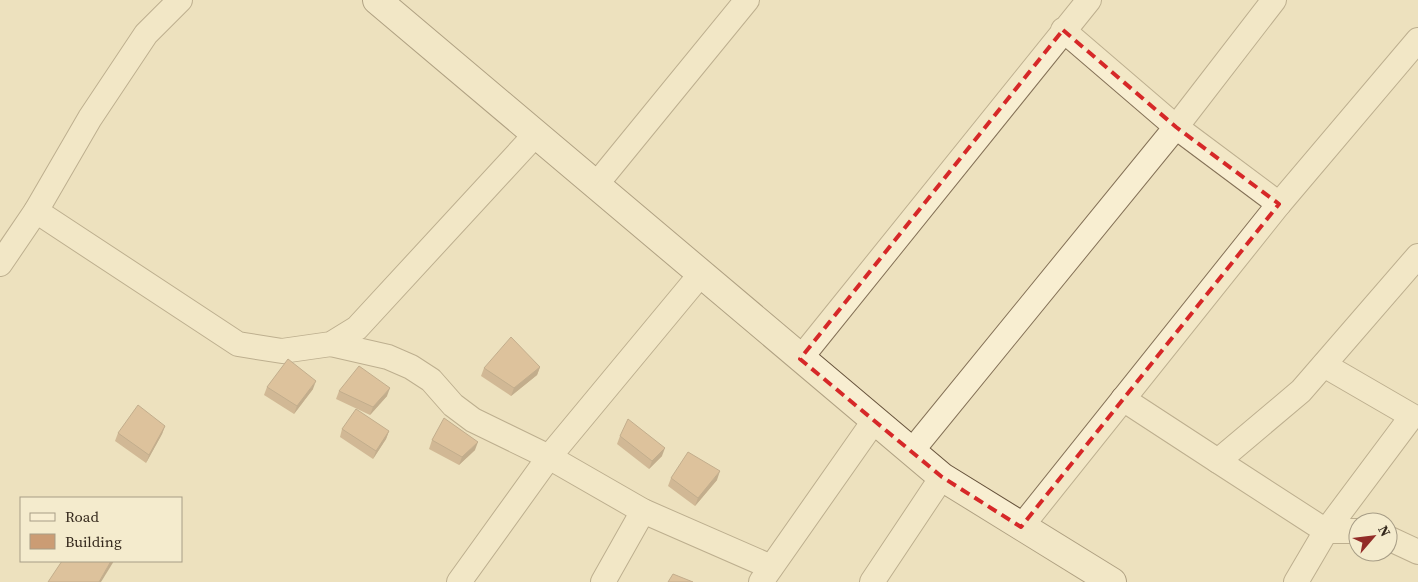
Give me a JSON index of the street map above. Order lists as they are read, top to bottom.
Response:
{
  "legend": ["Road", "Building"],
  "north": "top right"
}
